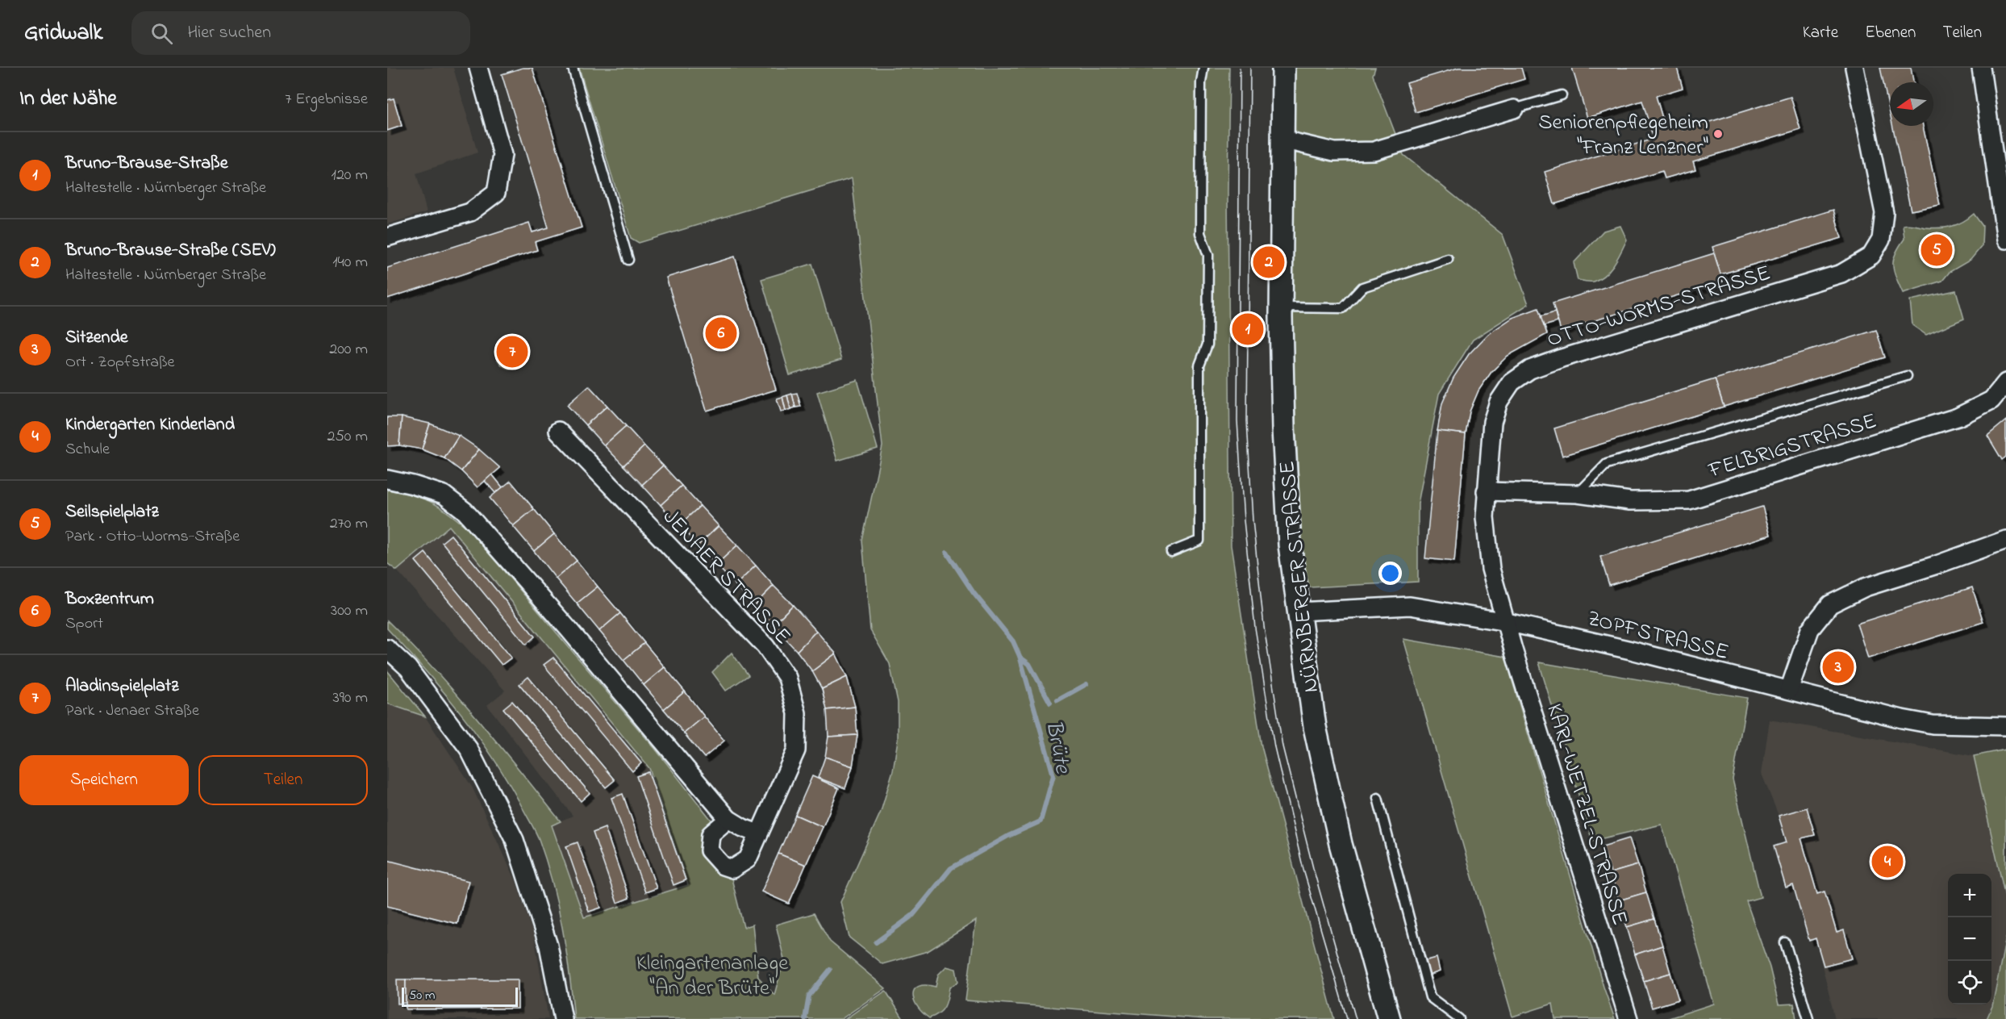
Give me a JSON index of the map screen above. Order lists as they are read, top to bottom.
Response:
{
  "streets": {
    "street": [
      "OTTO-WORMS-STRASSE",
      "FELBRIGSTRASSE",
      "JENAER STRASSE",
      "NÜRNBERGER STRASSE",
      "ZOPFSTRASSE",
      "KARL-WETZEL-STRASSE"
    ]
  },
  "crossings": [
    ["OTTO-WORMS-STRASSE", "FELBRIGSTRASSE"],
    ["OTTO-WORMS-STRASSE", "ZOPFSTRASSE"],
    ["OTTO-WORMS-STRASSE", "KARL-WETZEL-STRASSE"],
    ["NÜRNBERGER STRASSE", "ZOPFSTRASSE"],
    ["ZOPFSTRASSE", "KARL-WETZEL-STRASSE"]
  ],
  "water": ["Brüte"],
  "parks": ["Kleingartenanlage \"An der Brüte\""],
  "places": ["Seniorenpflegeheim \"Franz Lenzner\""],
  "scale_bar": "50 m",
  "north": "left",
  "page": {
    "header": "Gridwalk",
    "search": "Hier suchen",
    "nav": ["Karte", "Ebenen", "Teilen"],
    "heading": ["In der Nähe", "7 Ergebnisse"],
    "list": [
      {
        "mark": "1",
        "name": "Bruno-Brause-Straße",
        "note": "Haltestelle · Nürnberger Straße",
        "value": "120 m"
      },
      {
        "mark": "2",
        "name": "Bruno-Brause-Straße (SEV)",
        "note": "Haltestelle · Nürnberger Straße",
        "value": "140 m"
      },
      {
        "mark": "3",
        "name": "Sitzende",
        "note": "Ort · Zopfstraße",
        "value": "200 m"
      },
      {
        "mark": "4",
        "name": "Kindergarten Kinderland",
        "note": "Schule",
        "value": "250 m"
      },
      {
        "mark": "5",
        "name": "Seilspielplatz",
        "note": "Park · Otto-Worms-Straße",
        "value": "270 m"
      },
      {
        "mark": "6",
        "name": "Boxzentrum",
        "note": "Sport",
        "value": "300 m"
      },
      {
        "mark": "7",
        "name": "Aladinspielplatz",
        "note": "Park · Jenaer Straße",
        "value": "390 m"
      }
    ],
    "pins": [
      "5",
      "2",
      "1",
      "6",
      "7",
      "3",
      "4"
    ],
    "buttons": ["Speichern", "Teilen"],
    "map_buttons": ["+", "−"],
    "scale": "50 m"
  }
}
